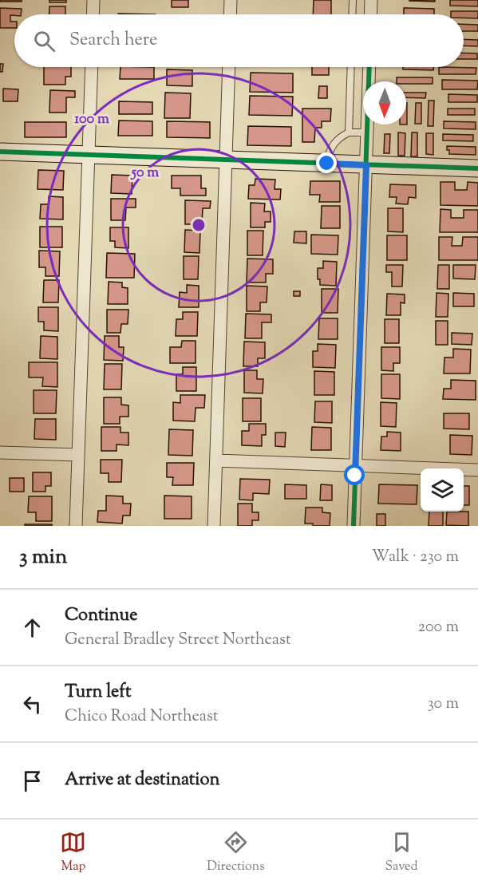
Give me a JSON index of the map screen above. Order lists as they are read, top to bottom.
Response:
{
  "north": "bottom",
  "page": {
    "search": "Search here",
    "heading": ["3 min", "Walk · 230 m"],
    "list": [
      ["Continue", "General Bradley Street Northeast", "200 m"],
      ["Turn left", "Chico Road Northeast", "30 m"],
      "Arrive at destination"
    ],
    "nav": ["Map", "Directions", "Saved"]
  },
  "rings": ["100 m", "50 m"]
}
